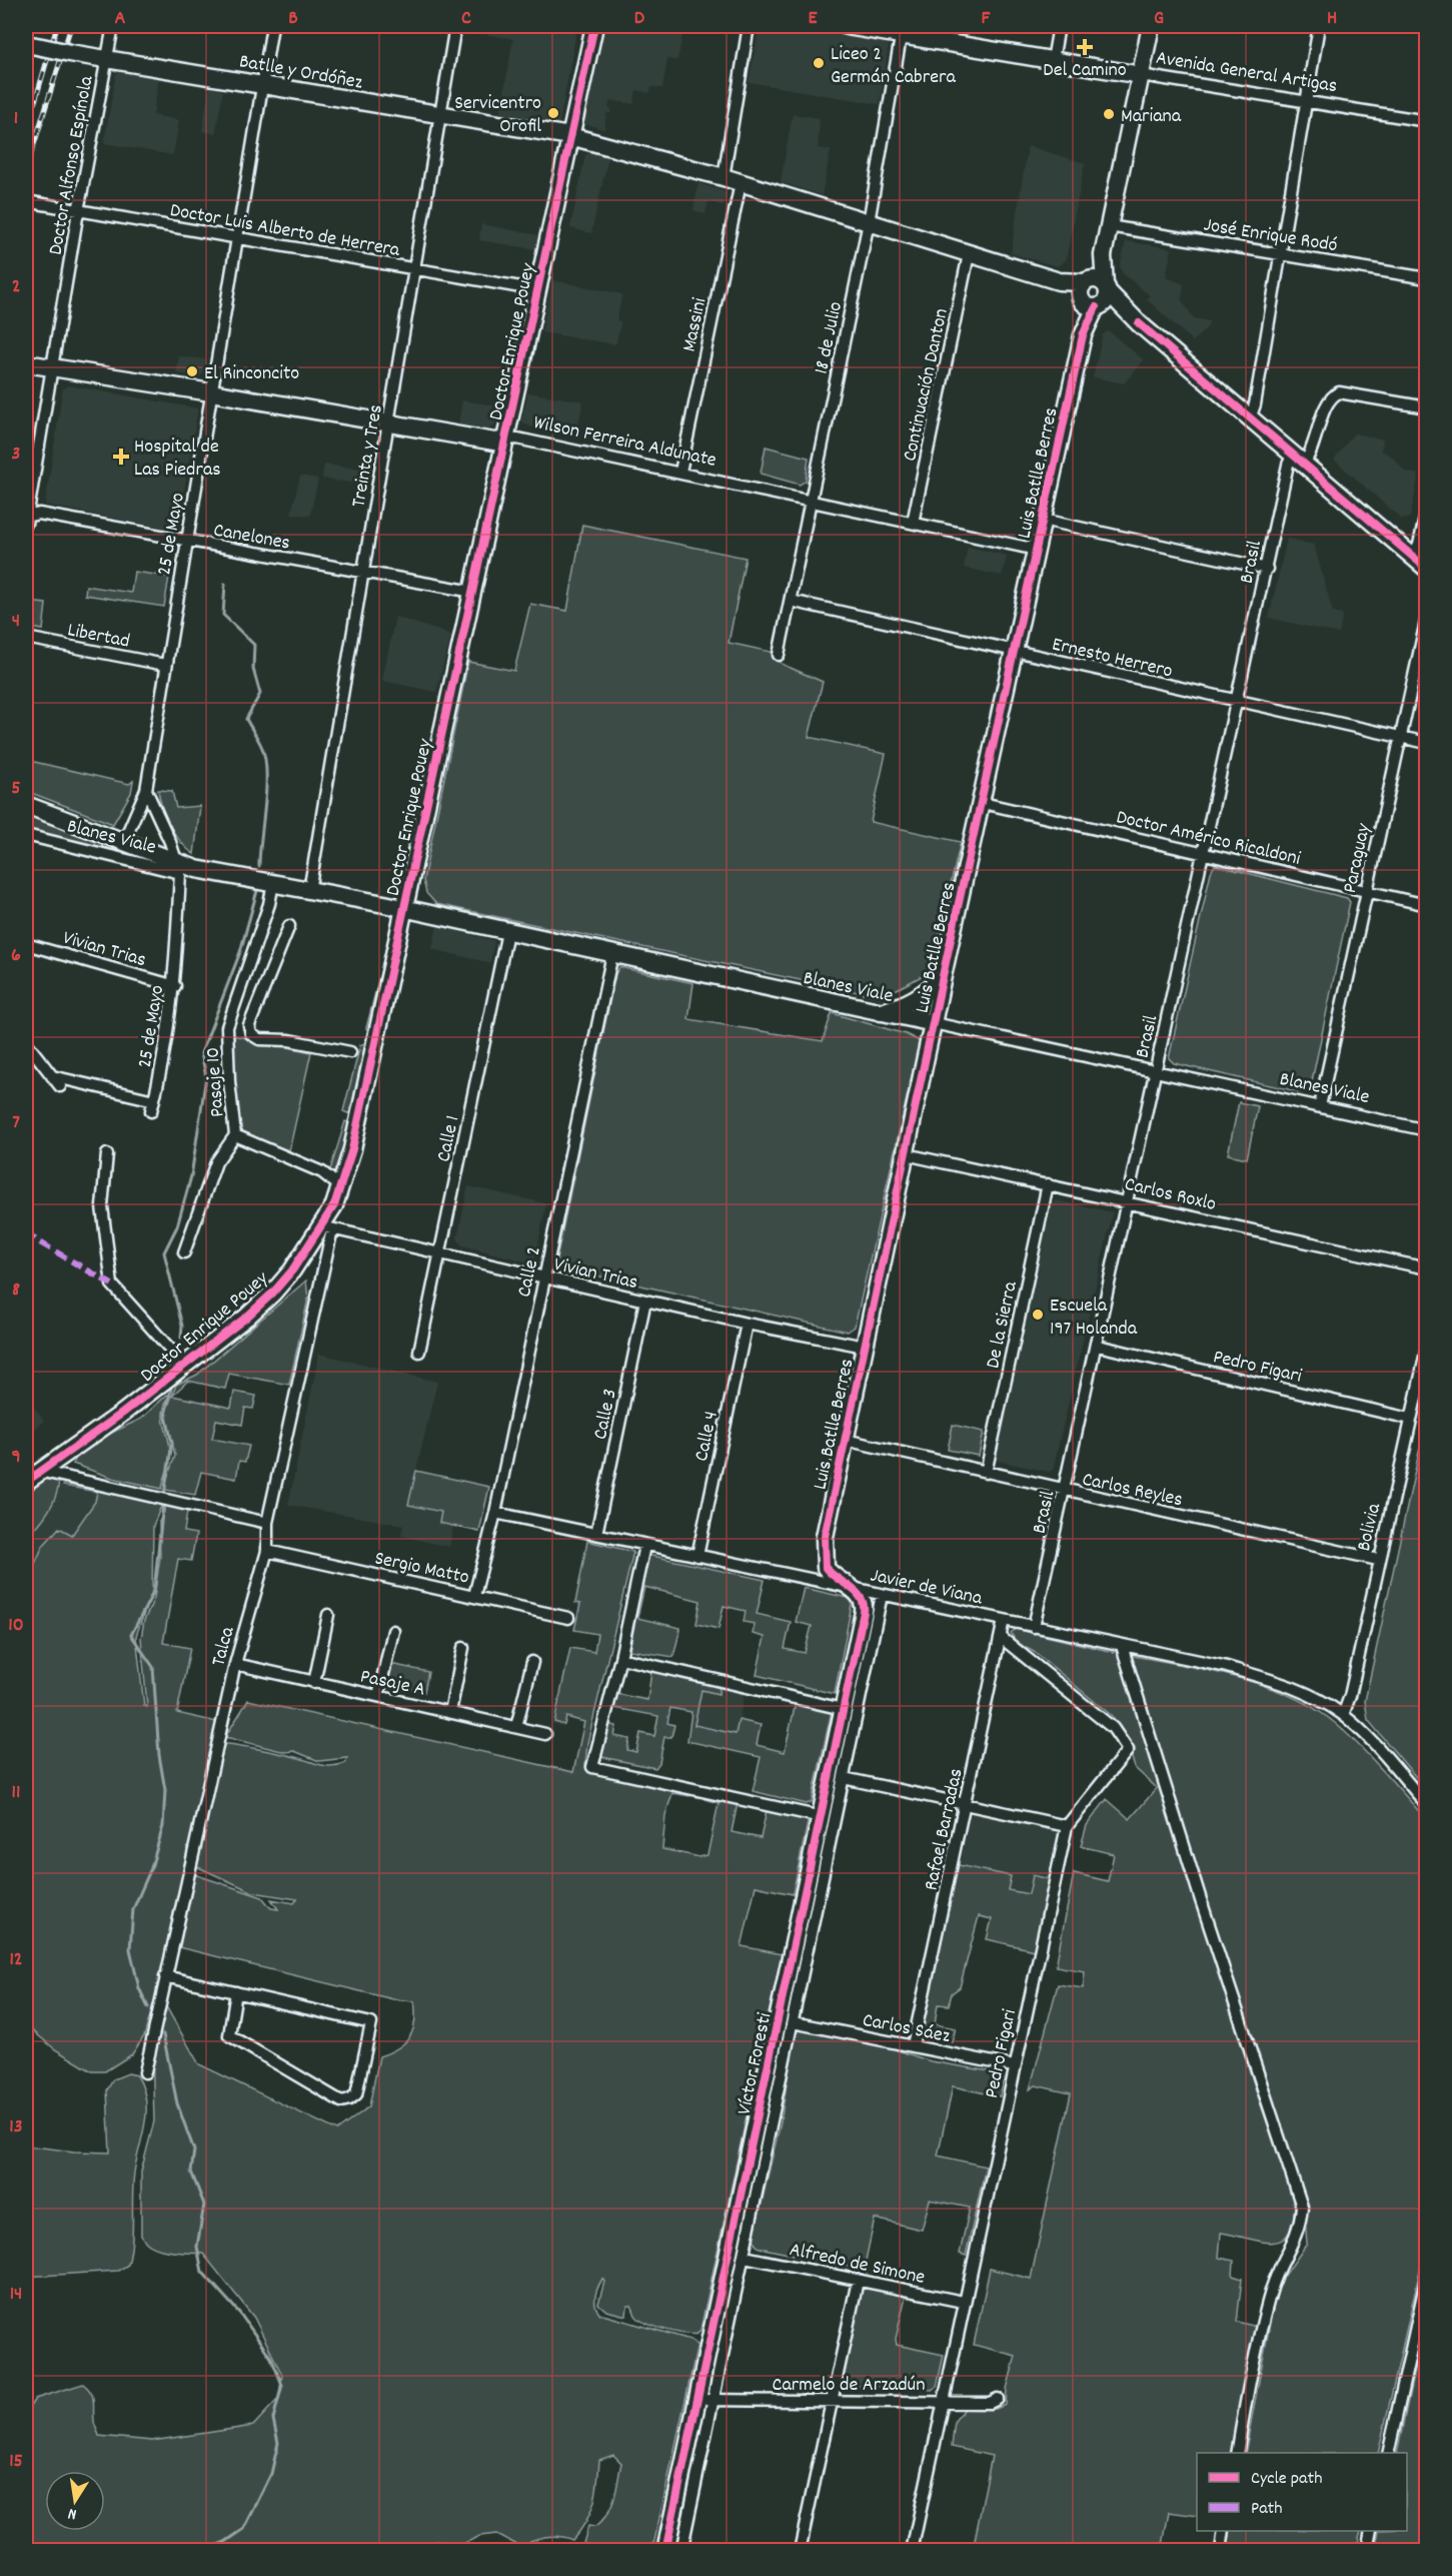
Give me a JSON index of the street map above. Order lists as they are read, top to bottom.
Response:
{
  "streets": {
    "street": [
      "Batlle y Ordóñez",
      "Avenida General Artigas",
      "Doctor Alfonso Espínola",
      "Doctor Luis Alberto de Herrera",
      "José Enrique Rodó",
      "Massini",
      "18 de Julio",
      "Doctor Enrique Pouey",
      "Continuación Danton",
      "Wilson Ferreira Aldunate",
      "Treinta y Tres",
      "Luis Batlle Berres",
      "25 de Mayo",
      "Canelones",
      "Brasil",
      "Libertad",
      "Ernesto Herrero",
      "Blanes Viale",
      "Doctor Américo Ricaldoni",
      "Paraguay",
      "Vivian Trias",
      "Pasaje 10",
      "Calle 1",
      "Carlos Roxlo",
      "Calle 2",
      "De la Sierra",
      "Pedro Figari",
      "Calle 3",
      "Calle 4",
      "Carlos Reyles",
      "Bolivia",
      "Sergio Matto",
      "Javier de Viana",
      "Talca",
      "Pasaje A",
      "Rafael Barradas",
      "Carlos Sáez",
      "Víctor Foresti",
      "Alfredo de Simone",
      "Carmelo de Arzadún"
    ]
  },
  "crossings": [
    ["Batlle y Ordóñez", "Doctor Alfonso Espínola"],
    ["Batlle y Ordóñez", "Massini"],
    ["Batlle y Ordóñez", "18 de Julio"],
    ["Batlle y Ordóñez", "Doctor Enrique Pouey"],
    ["Batlle y Ordóñez", "Continuación Danton"],
    ["Batlle y Ordóñez", "Treinta y Tres"],
    ["Batlle y Ordóñez", "Luis Batlle Berres"],
    ["Batlle y Ordóñez", "25 de Mayo"],
    ["Avenida General Artigas", "18 de Julio"],
    ["Doctor Alfonso Espínola", "Doctor Luis Alberto de Herrera"],
    ["Doctor Alfonso Espínola", "Wilson Ferreira Aldunate"],
    ["Doctor Alfonso Espínola", "Canelones"],
    ["Doctor Luis Alberto de Herrera", "Doctor Enrique Pouey"],
    ["Doctor Luis Alberto de Herrera", "Treinta y Tres"],
    ["Doctor Luis Alberto de Herrera", "25 de Mayo"],
    ["Massini", "Wilson Ferreira Aldunate"],
    ["18 de Julio", "Wilson Ferreira Aldunate"],
    ["18 de Julio", "Ernesto Herrero"],
    ["Doctor Enrique Pouey", "Wilson Ferreira Aldunate"],
    ["Doctor Enrique Pouey", "Canelones"],
    ["Doctor Enrique Pouey", "Blanes Viale"],
    ["Doctor Enrique Pouey", "Vivian Trias"],
    ["Doctor Enrique Pouey", "Talca"],
    ["Continuación Danton", "Wilson Ferreira Aldunate"],
    ["Wilson Ferreira Aldunate", "Treinta y Tres"],
    ["Wilson Ferreira Aldunate", "Luis Batlle Berres"],
    ["Wilson Ferreira Aldunate", "25 de Mayo"],
    ["Treinta y Tres", "Canelones"],
    ["Treinta y Tres", "Blanes Viale"],
    ["Luis Batlle Berres", "Ernesto Herrero"],
    ["Luis Batlle Berres", "Blanes Viale"],
    ["Luis Batlle Berres", "Doctor Américo Ricaldoni"],
    ["Luis Batlle Berres", "Vivian Trias"],
    ["Luis Batlle Berres", "Carlos Roxlo"],
    ["Luis Batlle Berres", "Carlos Reyles"],
    ["Luis Batlle Berres", "Javier de Viana"],
    ["Luis Batlle Berres", "Víctor Foresti"],
    ["25 de Mayo", "Canelones"],
    ["25 de Mayo", "Libertad"],
    ["25 de Mayo", "Blanes Viale"],
    ["25 de Mayo", "Vivian Trias"],
    ["Brasil", "Ernesto Herrero"],
    ["Brasil", "Blanes Viale"],
    ["Brasil", "Doctor Américo Ricaldoni"],
    ["Brasil", "Carlos Roxlo"],
    ["Brasil", "Pedro Figari"],
    ["Brasil", "Carlos Reyles"],
    ["Brasil", "Javier de Viana"],
    ["Ernesto Herrero", "Paraguay"],
    ["Blanes Viale", "Paraguay"],
    ["Blanes Viale", "Pasaje 10"],
    ["Blanes Viale", "Calle 1"],
    ["Blanes Viale", "Calle 2"],
    ["Doctor Américo Ricaldoni", "Paraguay"],
    ["Vivian Trias", "Calle 1"],
    ["Vivian Trias", "Calle 2"],
    ["Vivian Trias", "Calle 3"],
    ["Vivian Trias", "Calle 4"],
    ["Vivian Trias", "Talca"],
    ["Carlos Roxlo", "De la Sierra"],
    ["Calle 2", "Sergio Matto"],
    ["Calle 2", "Javier de Viana"],
    ["De la Sierra", "Carlos Reyles"],
    ["Pedro Figari", "Bolivia"],
    ["Pedro Figari", "Rafael Barradas"],
    ["Pedro Figari", "Carlos Sáez"],
    ["Pedro Figari", "Alfredo de Simone"],
    ["Pedro Figari", "Carmelo de Arzadún"],
    ["Calle 3", "Javier de Viana"],
    ["Calle 4", "Javier de Viana"],
    ["Carlos Reyles", "Bolivia"],
    ["Bolivia", "Javier de Viana"],
    ["Sergio Matto", "Talca"],
    ["Javier de Viana", "Rafael Barradas"],
    ["Javier de Viana", "Víctor Foresti"],
    ["Talca", "Pasaje A"],
    ["Rafael Barradas", "Carlos Sáez"],
    ["Carlos Sáez", "Víctor Foresti"],
    ["Víctor Foresti", "Alfredo de Simone"],
    ["Víctor Foresti", "Carmelo de Arzadún"]
  ],
  "places": {
    "health": ["Del Camino", "Hospital de Las Piedras"],
    "other": [
      "Liceo 2 Germán Cabrera",
      "Servicentro Orofil",
      "Mariana",
      "El Rinconcito",
      "Escuela 197 Holanda"
    ]
  },
  "legend": ["Cycle path", "Path"],
  "north": "bottom",
  "grid": {
    "columns": [
      "A",
      "B",
      "C",
      "D",
      "E",
      "F",
      "G",
      "H"
    ],
    "rows": [
      "1",
      "2",
      "3",
      "4",
      "5",
      "6",
      "7",
      "8",
      "9",
      "10",
      "11",
      "12",
      "13",
      "14",
      "15"
    ]
  }
}
